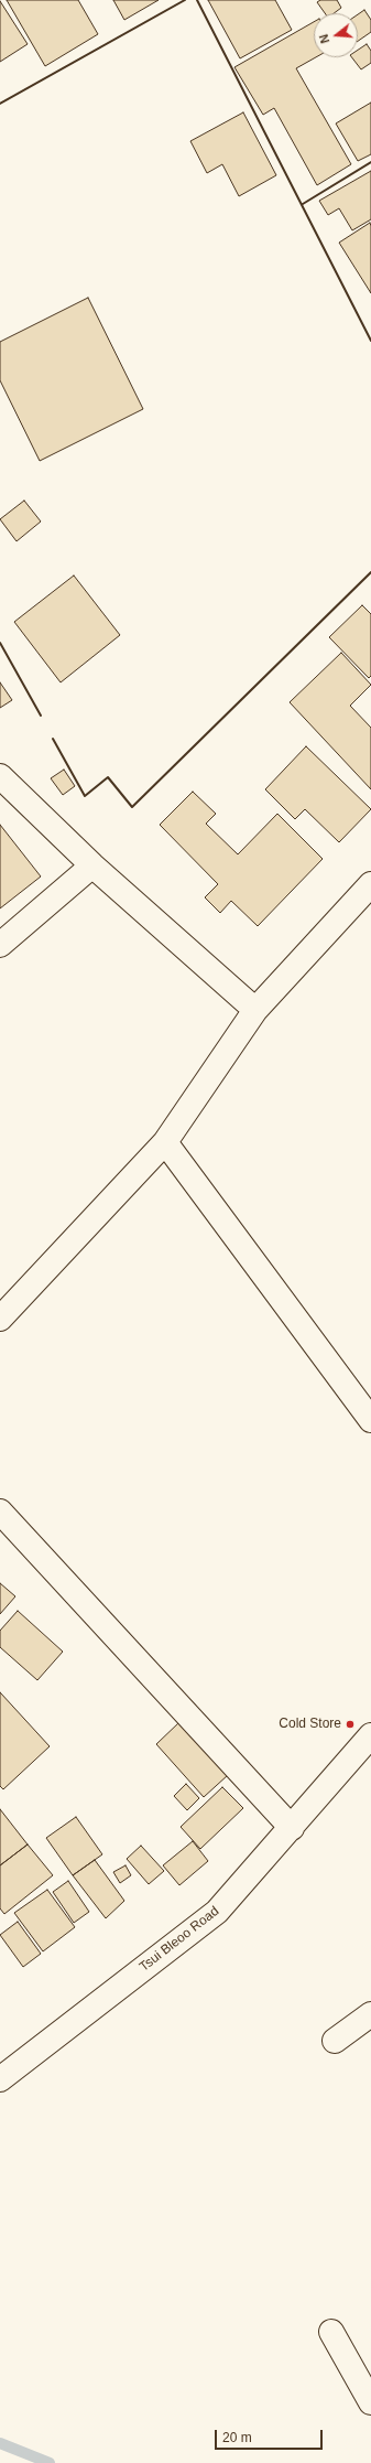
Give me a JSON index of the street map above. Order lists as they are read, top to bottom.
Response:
{
  "streets": {
    "street": ["Tsui Bleoo Road"]
  },
  "places": ["Cold Store"],
  "scale_bar": "20 m",
  "north": "left"
}
